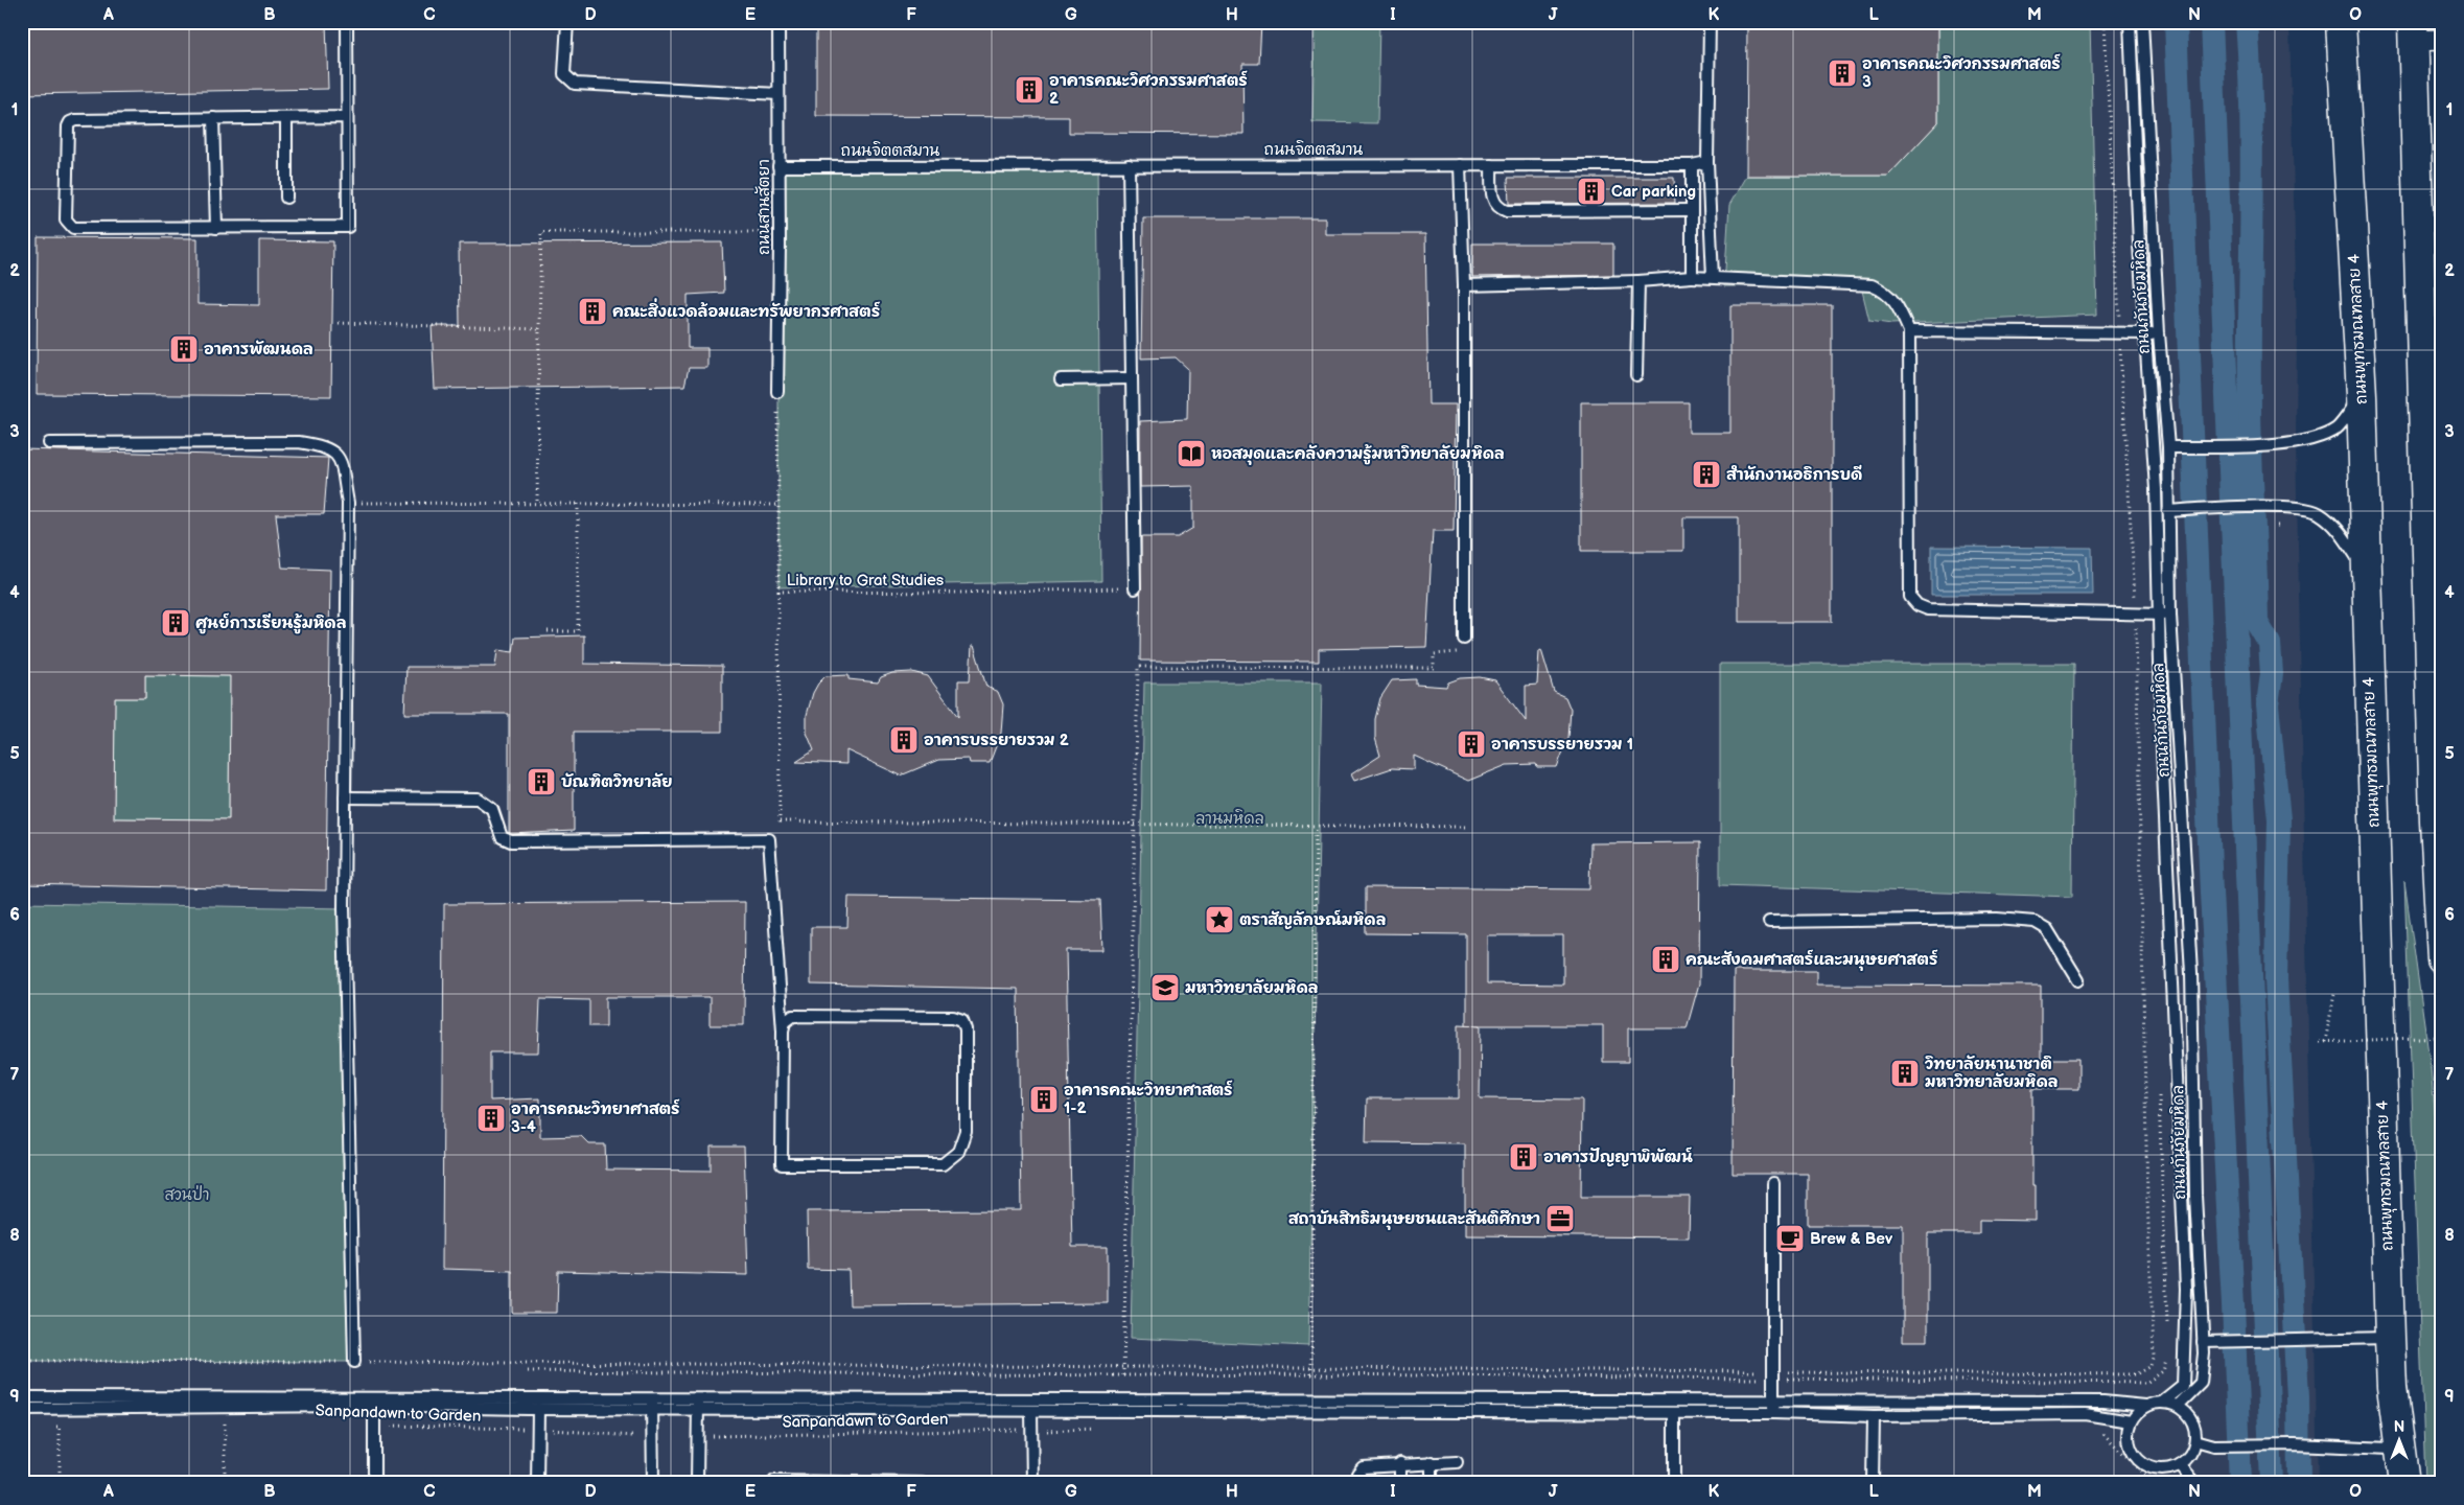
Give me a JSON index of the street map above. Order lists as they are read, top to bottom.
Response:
{
  "streets": {
    "main road": ["ถนนพุทธมณฑลสาย 4"],
    "lane": ["ถนนจิตตสมาน", "ถนนสานสัตยา", "ถนนกันภัยมหิดล"],
    "path": ["Library to Grat Studies", "Sanpandawn to Garden"]
  },
  "crossings": [
    ["ถนนจิตตสมาน", "ถนนสานสัตยา"],
    ["ถนนสานสัตยา", "Library to Grat Studies"]
  ],
  "parks": ["ลานมหิดล", "สวนป่า"],
  "places": {
    "building": [
      "อาคารคณะวิศวกรรมศาสตร์ 3",
      "อาคารคณะวิศวกรรมศาสตร์ 2",
      "Car parking",
      "คณะสิ่งแวดล้อมและทรัพยากรศาสตร์",
      "อาคารพัฒนดล",
      "สำนักงานอธิการบดี",
      "ศูนย์การเรียนรู้มหิดล",
      "อาคารบรรยายรวม 2",
      "อาคารบรรยายรวม 1",
      "บัณฑิตวิทยาลัย",
      "คณะสังคมศาสตร์และมนุษยศาสตร์",
      "วิทยาลัยนานาชาติ มหาวิทยาลัยมหิดล",
      "อาคารคณะวิทยาศาสตร์ 1-2",
      "อาคารคณะวิทยาศาสตร์ 3-4",
      "อาคารปัญญาพิพัฒน์"
    ],
    "library": ["หอสมุดและคลังความรู้มหาวิทยาลัยมหิดล"],
    "place": ["ตราสัญลักษณ์มหิดล"],
    "school or university": ["มหาวิทยาลัยมหิดล"],
    "office": ["สถาบันสิทธิมนุษยชนและสันติศึกษา"],
    "cafe": ["Brew & Bev"]
  },
  "north": "top",
  "grid": {
    "columns": [
      "A",
      "B",
      "C",
      "D",
      "E",
      "F",
      "G",
      "H",
      "I",
      "J",
      "K",
      "L",
      "M",
      "N",
      "O"
    ],
    "rows": [
      "1",
      "2",
      "3",
      "4",
      "5",
      "6",
      "7",
      "8",
      "9"
    ]
  }
}
